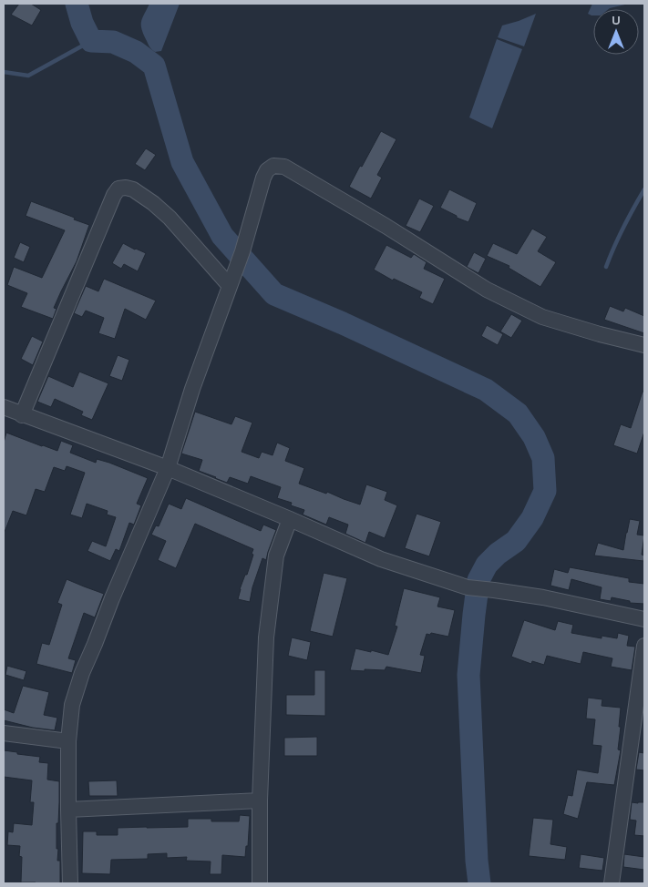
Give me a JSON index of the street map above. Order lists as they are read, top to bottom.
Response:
{
  "north": "top"
}
